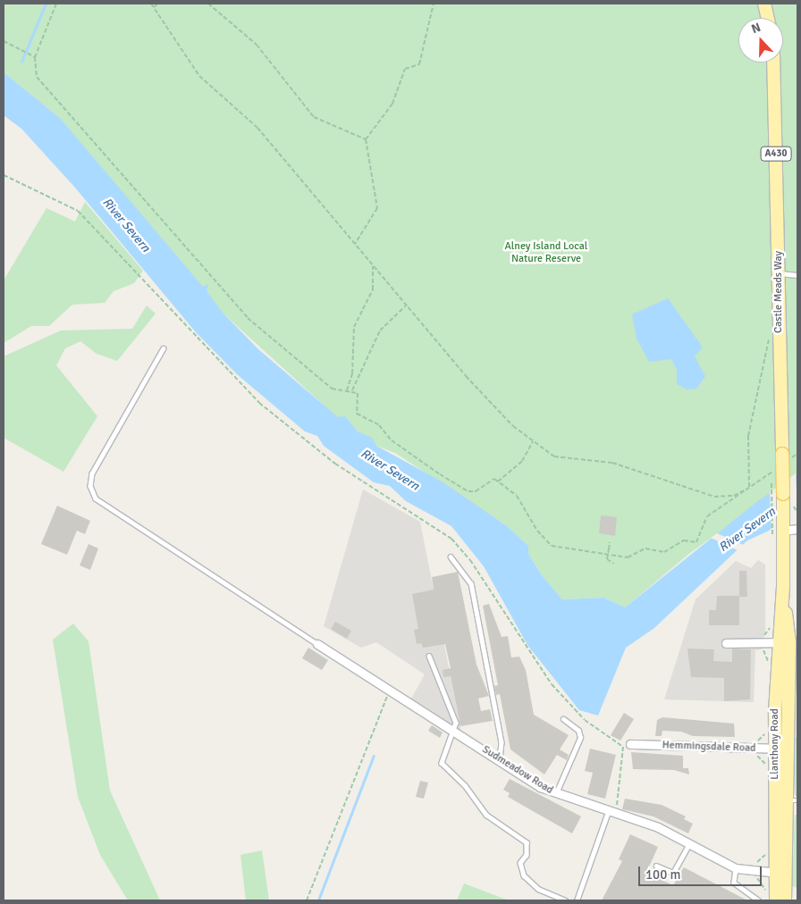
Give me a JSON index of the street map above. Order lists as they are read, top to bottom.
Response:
{
  "streets": {
    "main road": ["A430", "Castle Meads Way", "Llanthony Road"],
    "street": ["Hemmingsdale Road", "Sudmeadow Road"]
  },
  "crossings": [
    ["Castle Meads Way", "Llanthony Road"],
    ["Llanthony Road", "Hemmingsdale Road"],
    ["Llanthony Road", "Sudmeadow Road"]
  ],
  "water": ["River Severn"],
  "parks": ["Alney Island Local Nature Reserve"],
  "scale_bar": "100 m",
  "north": "top"
}
